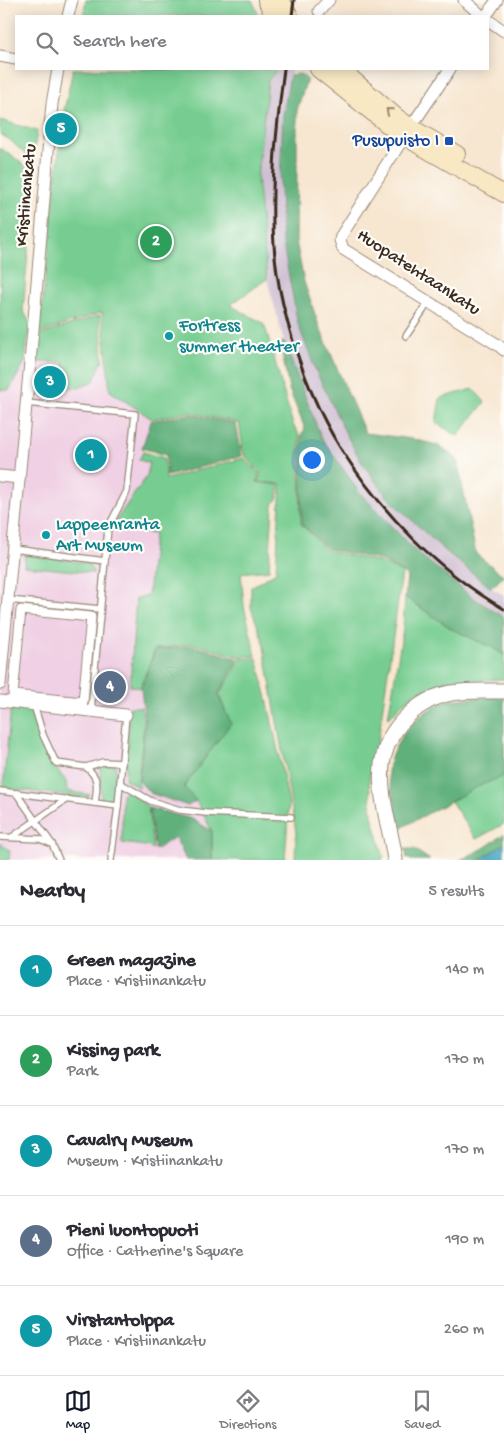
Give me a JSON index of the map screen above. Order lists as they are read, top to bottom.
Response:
{
  "streets": {
    "street": ["Kristiinankatu", "Huopatehtaankatu"]
  },
  "places": {
    "transit": ["Pusupuisto I"],
    "other": ["Fortress summer theater", "Lappeenranta Art Museum"]
  },
  "page": {
    "search": "Search here",
    "pins": [
      "5",
      "2",
      "3",
      "1",
      "4"
    ],
    "heading": ["Nearby", "5 results"],
    "list": [
      {
        "mark": "1",
        "name": "Green magazine",
        "note": "Place · Kristiinankatu",
        "value": "140 m"
      },
      {
        "mark": "2",
        "name": "Kissing park",
        "note": "Park",
        "value": "170 m"
      },
      {
        "mark": "3",
        "name": "Cavalry Museum",
        "note": "Museum · Kristiinankatu",
        "value": "170 m"
      },
      {
        "mark": "4",
        "name": "Pieni luontopuoti",
        "note": "Office · Catherine's Square",
        "value": "190 m"
      },
      {
        "mark": "5",
        "name": "Virstantolppa",
        "note": "Place · Kristiinankatu",
        "value": "260 m"
      }
    ],
    "nav": ["Map", "Directions", "Saved"]
  }
}
